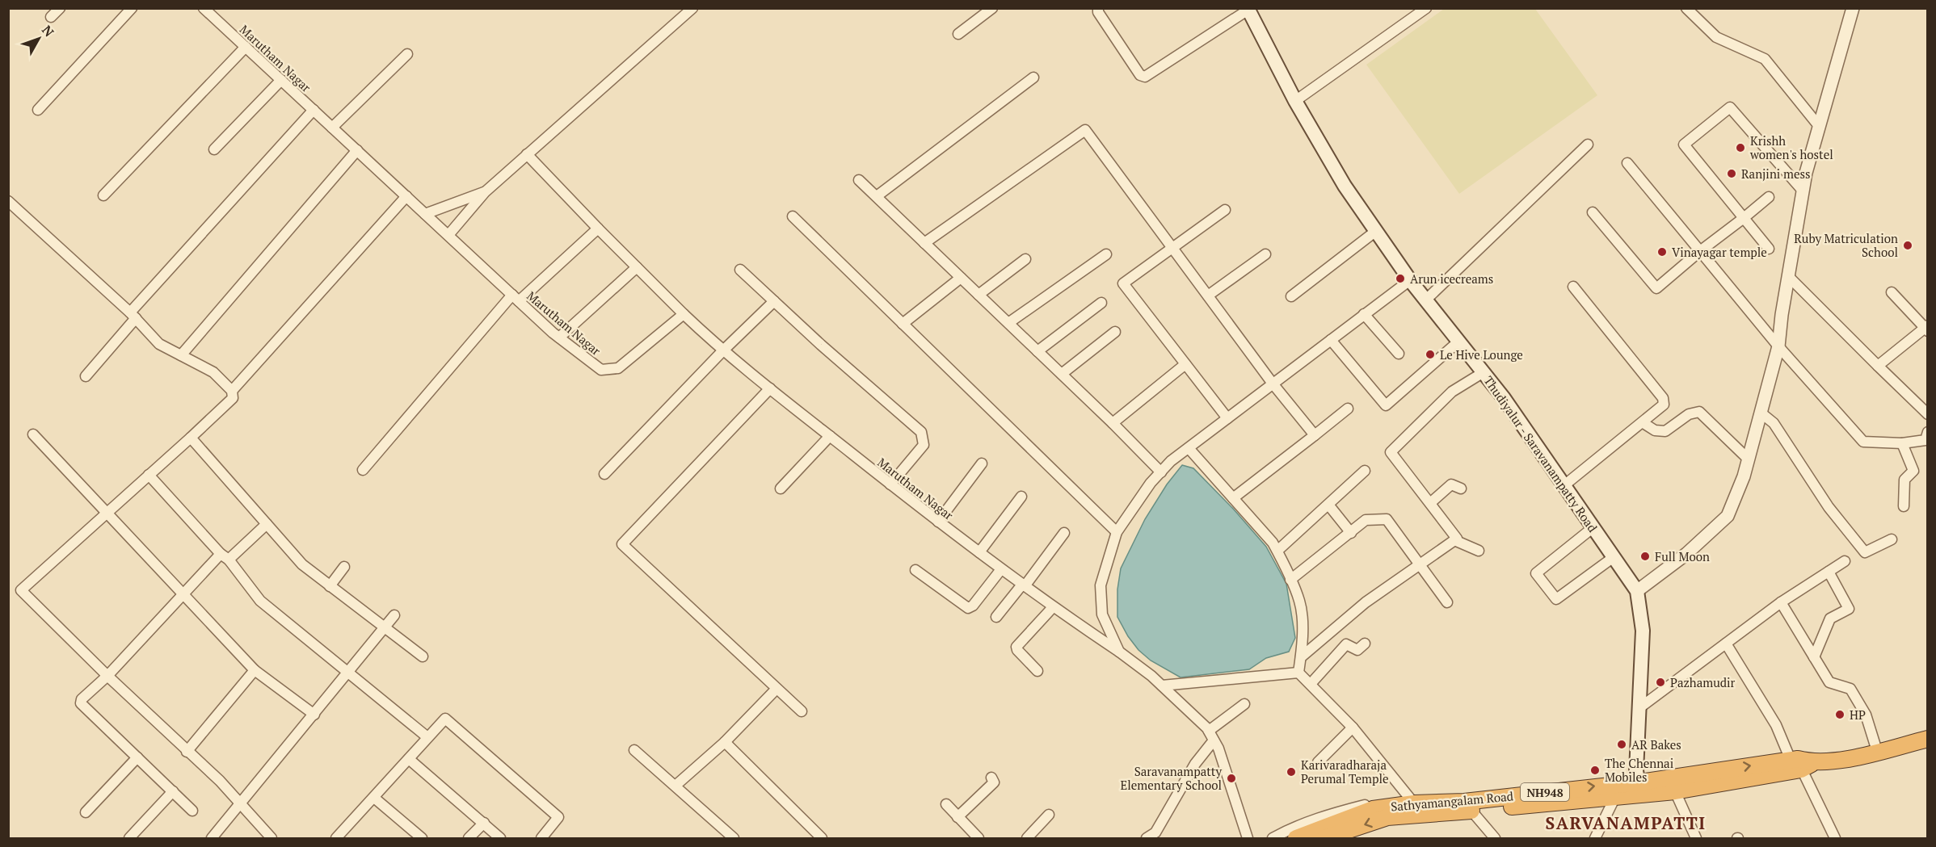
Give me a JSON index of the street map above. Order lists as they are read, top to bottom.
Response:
{
  "streets": {
    "highway": ["NH948", "Sathyamangalam Road"],
    "main road": ["Thudiyalur - Saravanampatty Road"],
    "street": ["Marutham Nagar"]
  },
  "crossings": [
    ["Thudiyalur - Saravanampatty Road", "NH948"],
    ["Thudiyalur - Saravanampatty Road", "Sathyamangalam Road"],
    ["NH948", "Sathyamangalam Road"]
  ],
  "districts": ["SARVANAMPATTI"],
  "places": [
    "Krishh women's hostel",
    "Ranjini mess",
    "Ruby Matriculation School",
    "Vinayagar temple",
    "Arun icecreams",
    "Le Hive Lounge",
    "Full Moon",
    "Pazhamudir",
    "HP",
    "AR Bakes",
    "The Chennai Mobiles",
    "Karivaradharaja Perumal Temple",
    "Saravanampatty Elementary School"
  ],
  "north": "top right"
}
